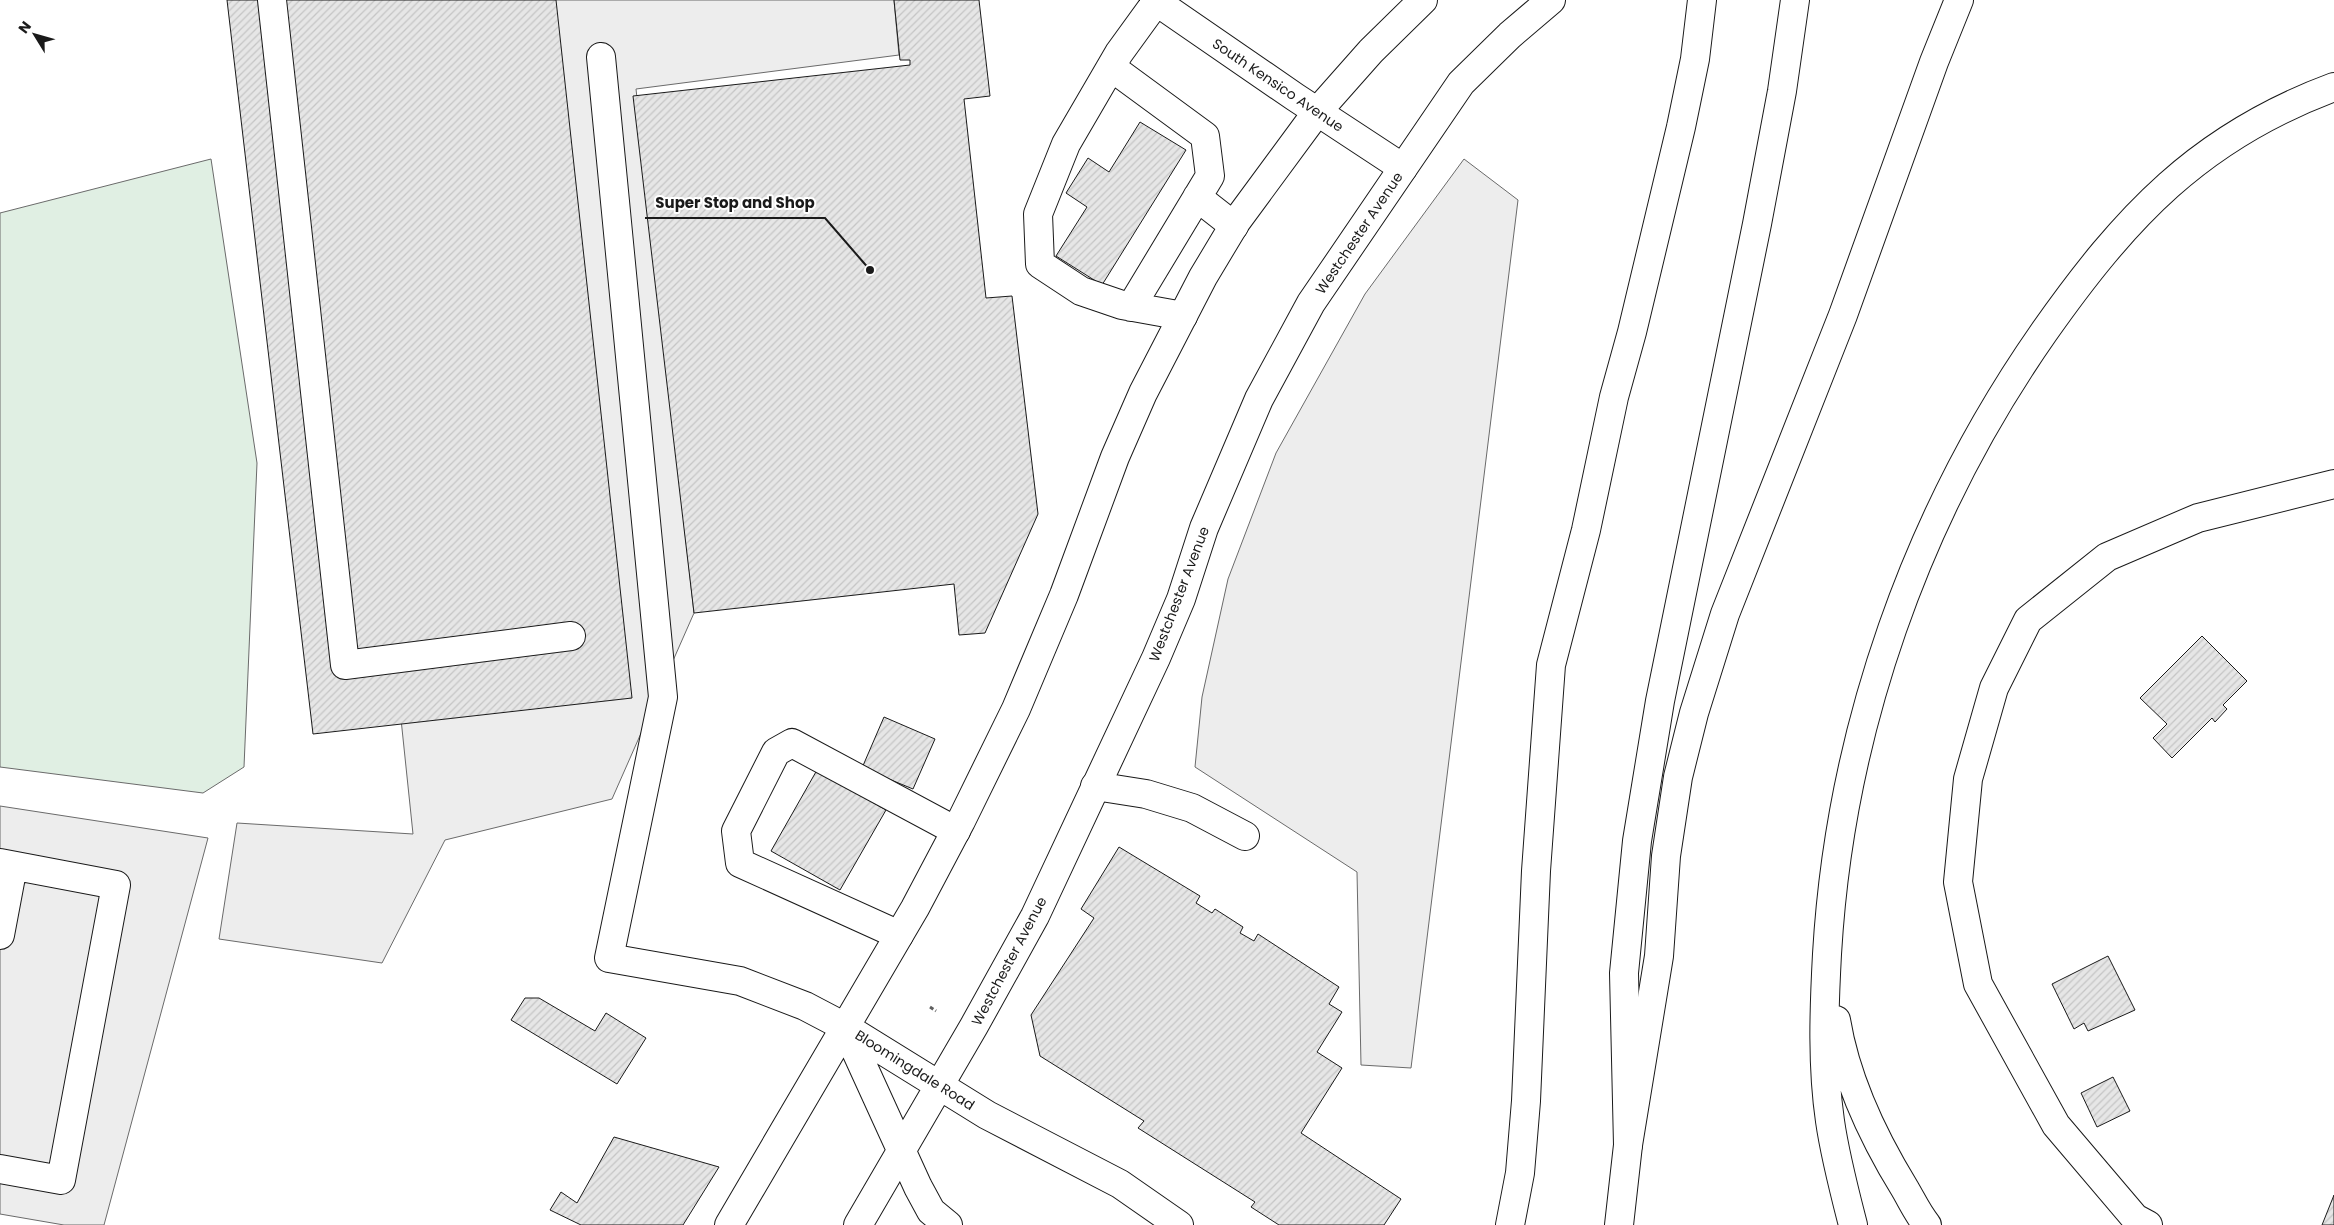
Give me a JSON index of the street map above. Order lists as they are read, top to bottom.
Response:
{
  "streets": {
    "main road": ["South Kensico Avenue", "Westchester Avenue", "Bloomingdale Road"]
  },
  "crossings": [
    ["South Kensico Avenue", "Westchester Avenue"],
    ["Westchester Avenue", "Bloomingdale Road"]
  ],
  "places": ["Super Stop and Shop"],
  "north": "top left"
}
